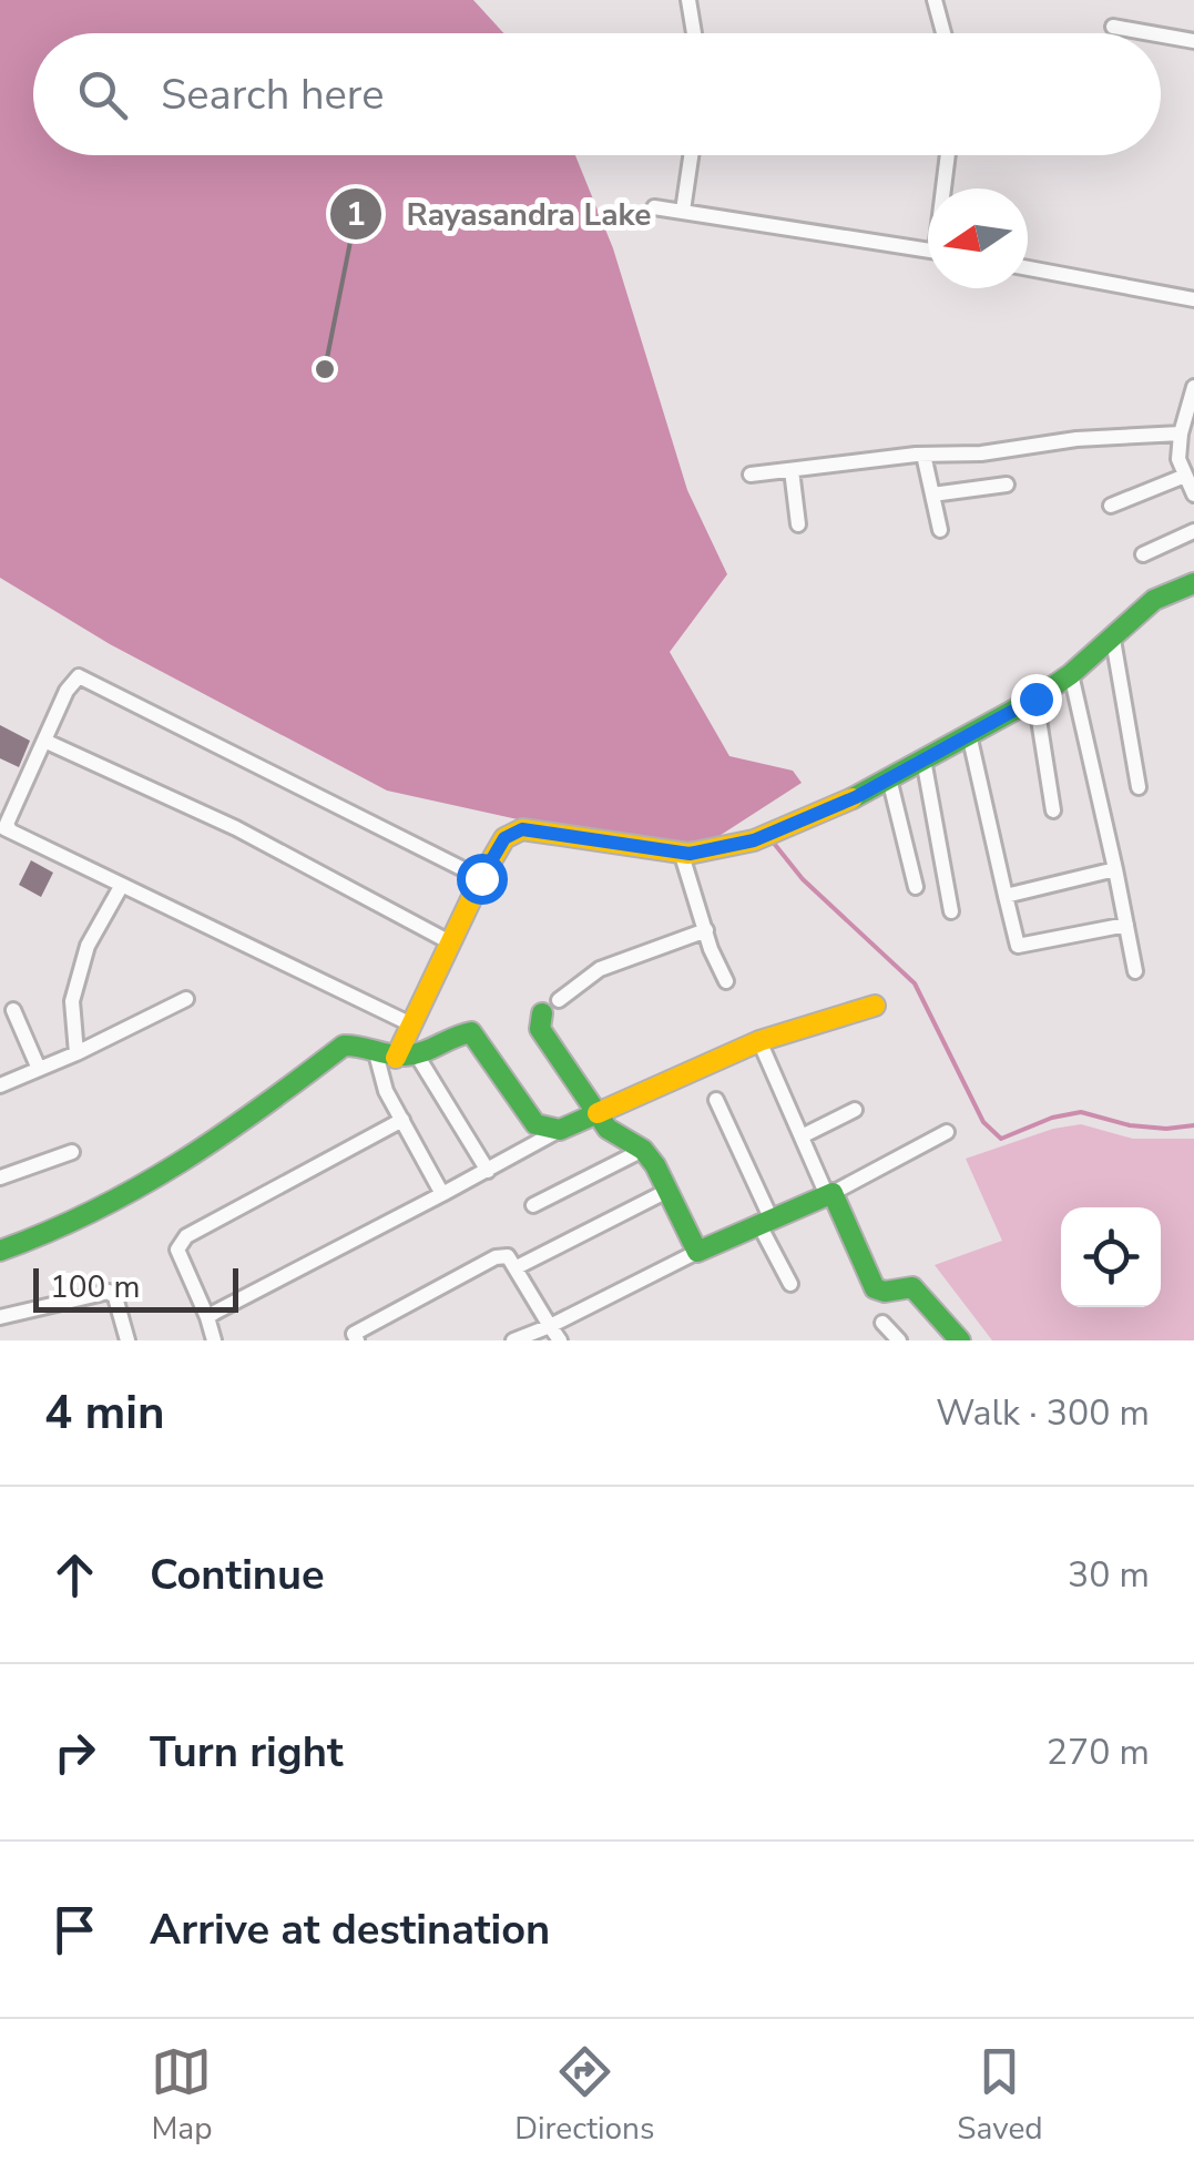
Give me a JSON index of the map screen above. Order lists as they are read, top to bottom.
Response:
{
  "places": ["Rayasandra Lake"],
  "scale_bar": "100 m",
  "north": "left",
  "page": {
    "search": "Search here",
    "scale": "100 m",
    "heading": ["4 min", "Walk · 300 m"],
    "list": [
      ["Continue", "30 m"],
      ["Turn right", "270 m"],
      "Arrive at destination"
    ],
    "nav": ["Map", "Directions", "Saved"]
  }
}
